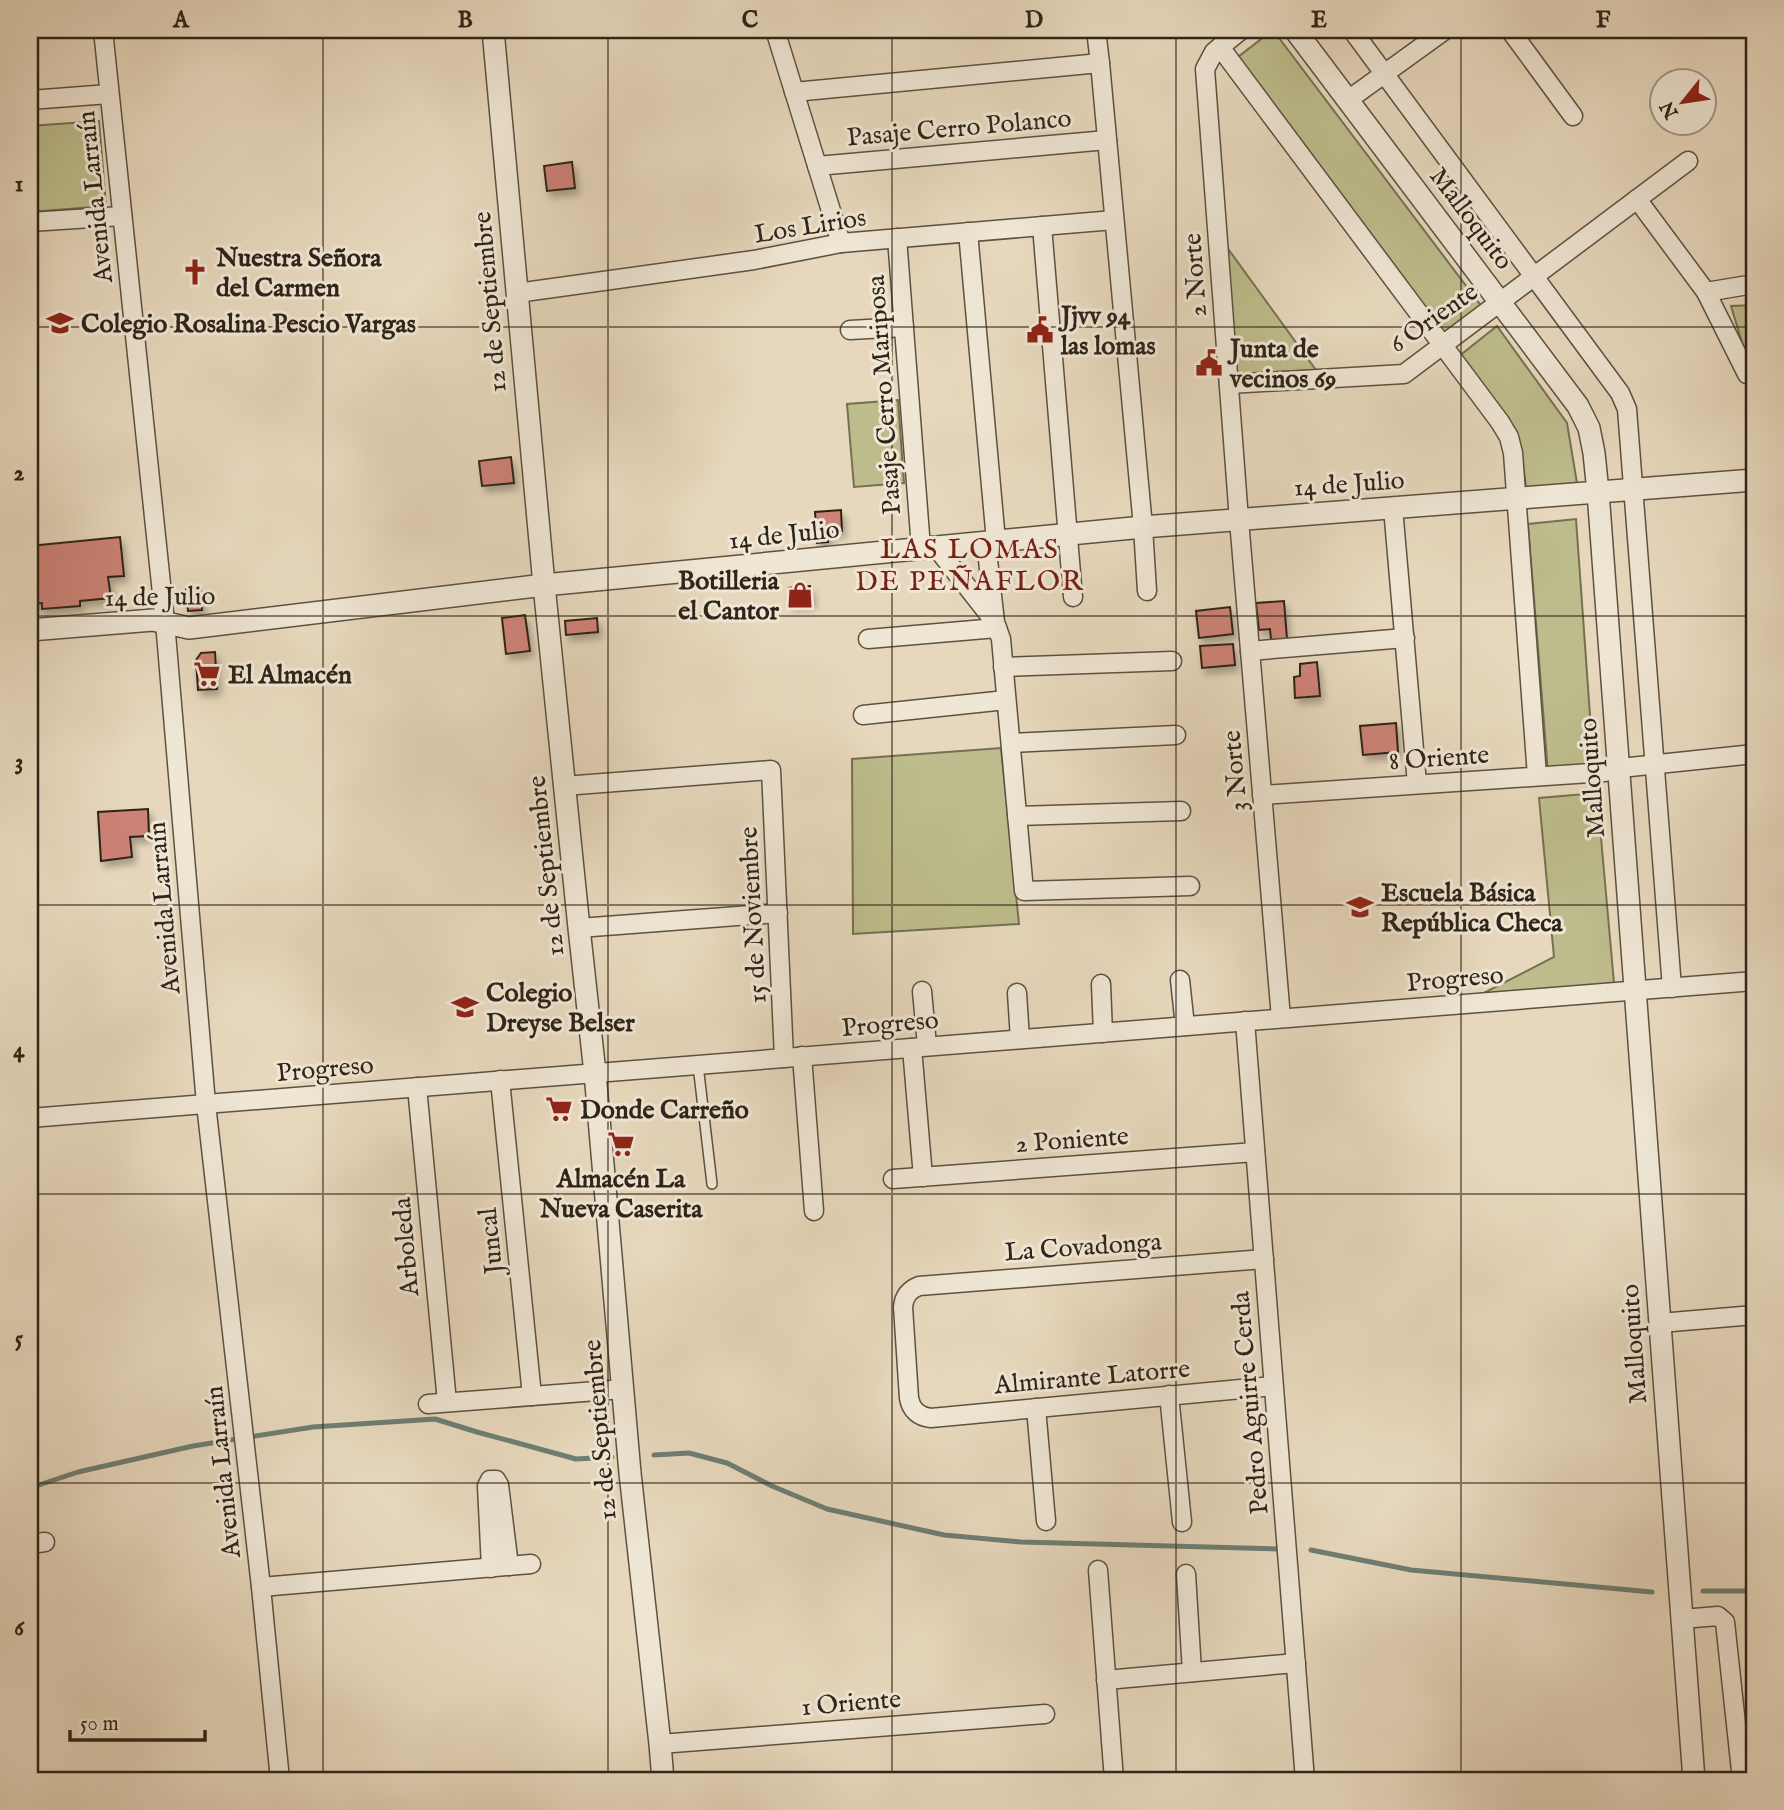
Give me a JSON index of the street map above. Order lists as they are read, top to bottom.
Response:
{
  "streets": {
    "street": [
      "Pasaje Cerro Polanco",
      "Avenida Larraín",
      "Malloquito",
      "Los Lirios",
      "2 Norte",
      "12 de Septiembre",
      "6 Oriente",
      "Pasaje Cerro Mariposa",
      "14 de Julio",
      "8 Oriente",
      "3 Norte",
      "15 de Noviembre",
      "Progreso",
      "2 Poniente",
      "Juncal",
      "La Covadonga",
      "Arboleda",
      "Almirante Latorre",
      "Pedro Aguirre Cerda",
      "1 Oriente"
    ]
  },
  "crossings": [
    ["Avenida Larraín", "14 de Julio"],
    ["Avenida Larraín", "Progreso"],
    ["Malloquito", "2 Norte"],
    ["Malloquito", "6 Oriente"],
    ["Malloquito", "14 de Julio"],
    ["Malloquito", "8 Oriente"],
    ["Malloquito", "Progreso"],
    ["Los Lirios", "12 de Septiembre"],
    ["Los Lirios", "Pasaje Cerro Mariposa"],
    ["2 Norte", "6 Oriente"],
    ["2 Norte", "14 de Julio"],
    ["2 Norte", "3 Norte"],
    ["12 de Septiembre", "14 de Julio"],
    ["12 de Septiembre", "15 de Noviembre"],
    ["12 de Septiembre", "Progreso"],
    ["12 de Septiembre", "1 Oriente"],
    ["Pasaje Cerro Mariposa", "14 de Julio"],
    ["14 de Julio", "3 Norte"],
    ["8 Oriente", "3 Norte"],
    ["3 Norte", "Progreso"],
    ["15 de Noviembre", "Progreso"],
    ["Progreso", "Juncal"],
    ["Progreso", "Arboleda"],
    ["Progreso", "Pedro Aguirre Cerda"],
    ["2 Poniente", "Pedro Aguirre Cerda"],
    ["Juncal", "Arboleda"],
    ["La Covadonga", "Almirante Latorre"],
    ["La Covadonga", "Pedro Aguirre Cerda"],
    ["Almirante Latorre", "Pedro Aguirre Cerda"]
  ],
  "districts": ["LAS LOMAS DE PEÑAFLOR"],
  "places": {
    "church": ["Nuestra Señora del Carmen"],
    "school or university": ["Colegio Rosalina Pescio Vargas", "Escuela Básica República Checa", "Colegio Dreyse Belser"],
    "public building": ["Jjvv 94 las lomas", "Junta de vecinos 69"],
    "shop": ["Botilleria el Cantor"],
    "supermarket": ["El Almacén", "Donde Carreño", "Almacén La Nueva Caserita"]
  },
  "scale_bar": "50 m",
  "north": "bottom left",
  "grid": {
    "columns": [
      "A",
      "B",
      "C",
      "D",
      "E",
      "F"
    ],
    "rows": [
      "1",
      "2",
      "3",
      "4",
      "5",
      "6"
    ]
  }
}
